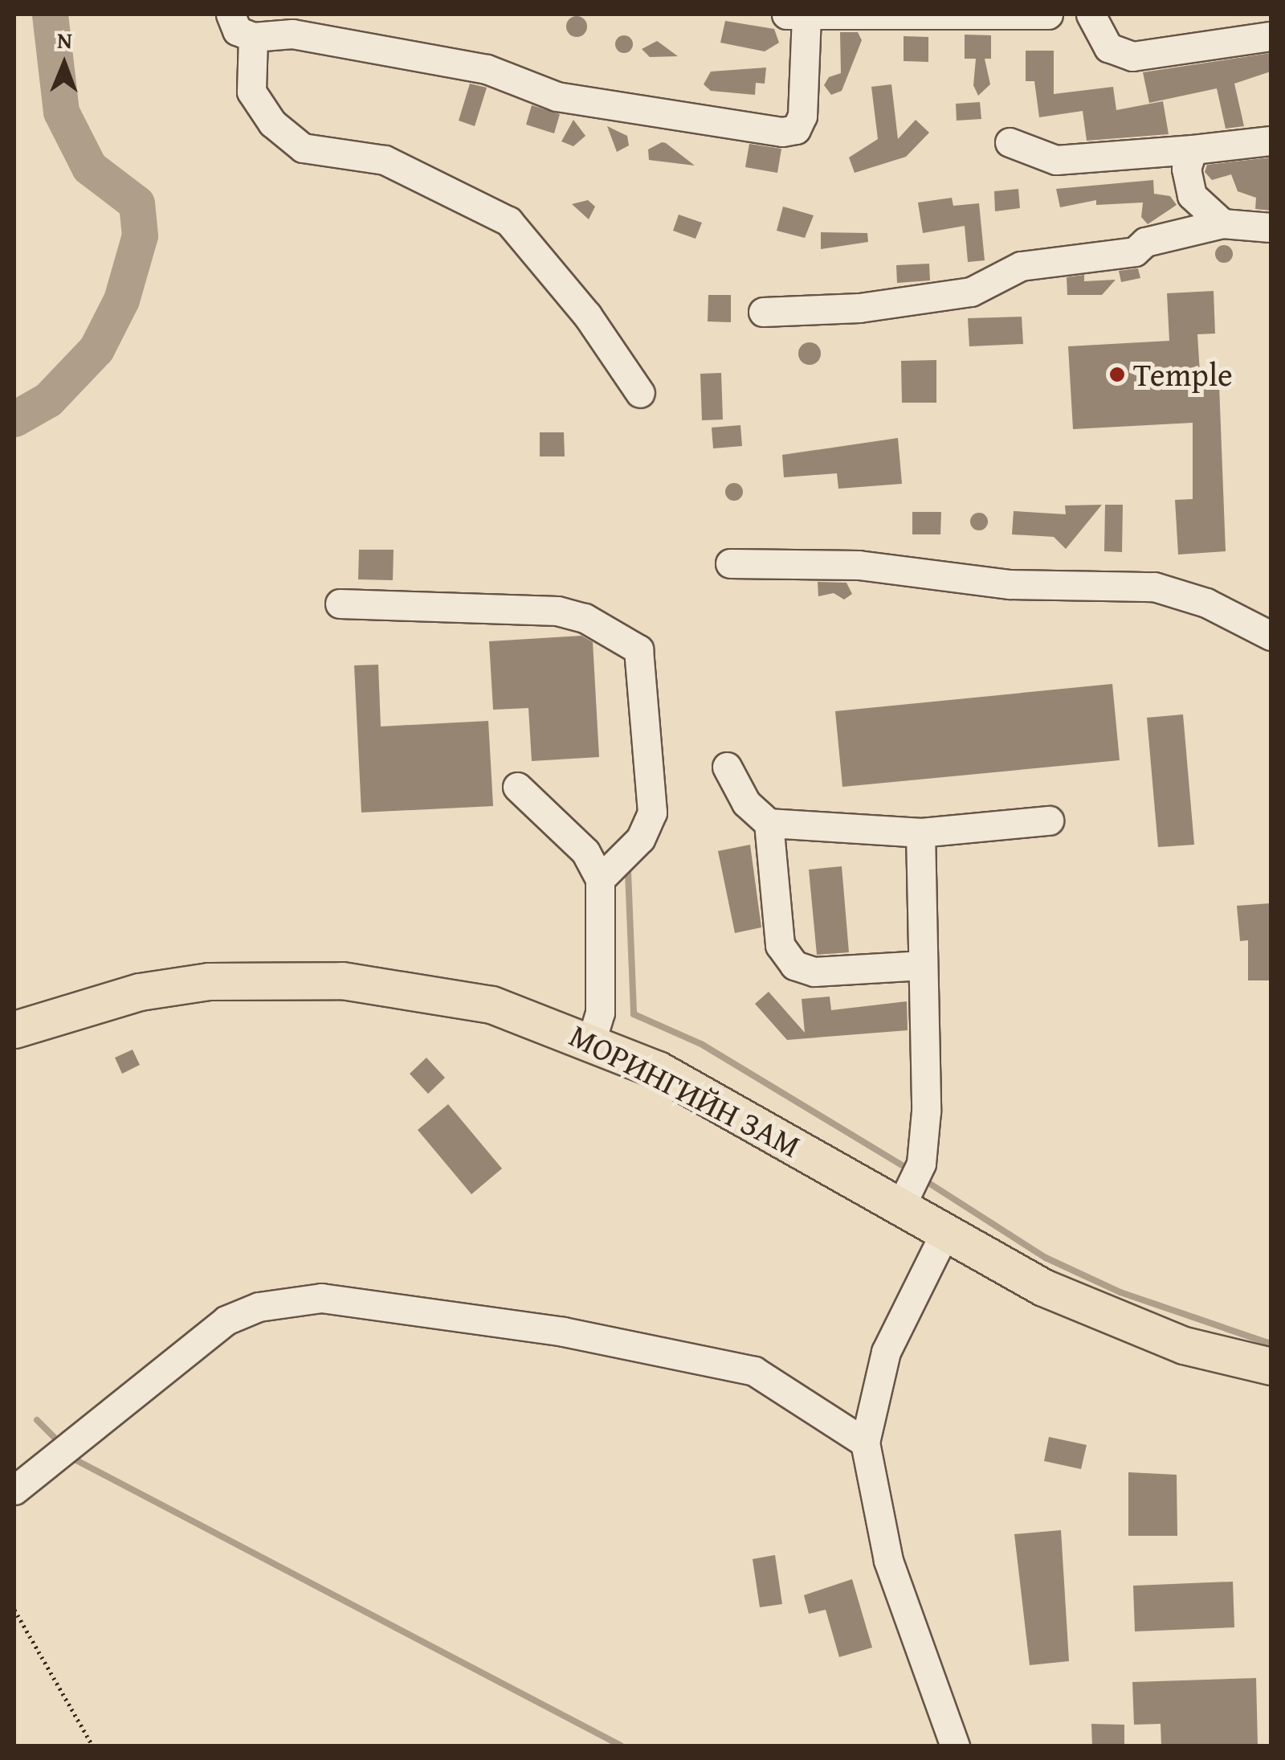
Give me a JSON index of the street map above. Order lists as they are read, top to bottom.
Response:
{
  "streets": {
    "main road": ["МОРИНГИЙН ЗАМ"]
  },
  "places": ["Temple"],
  "north": "top"
}
